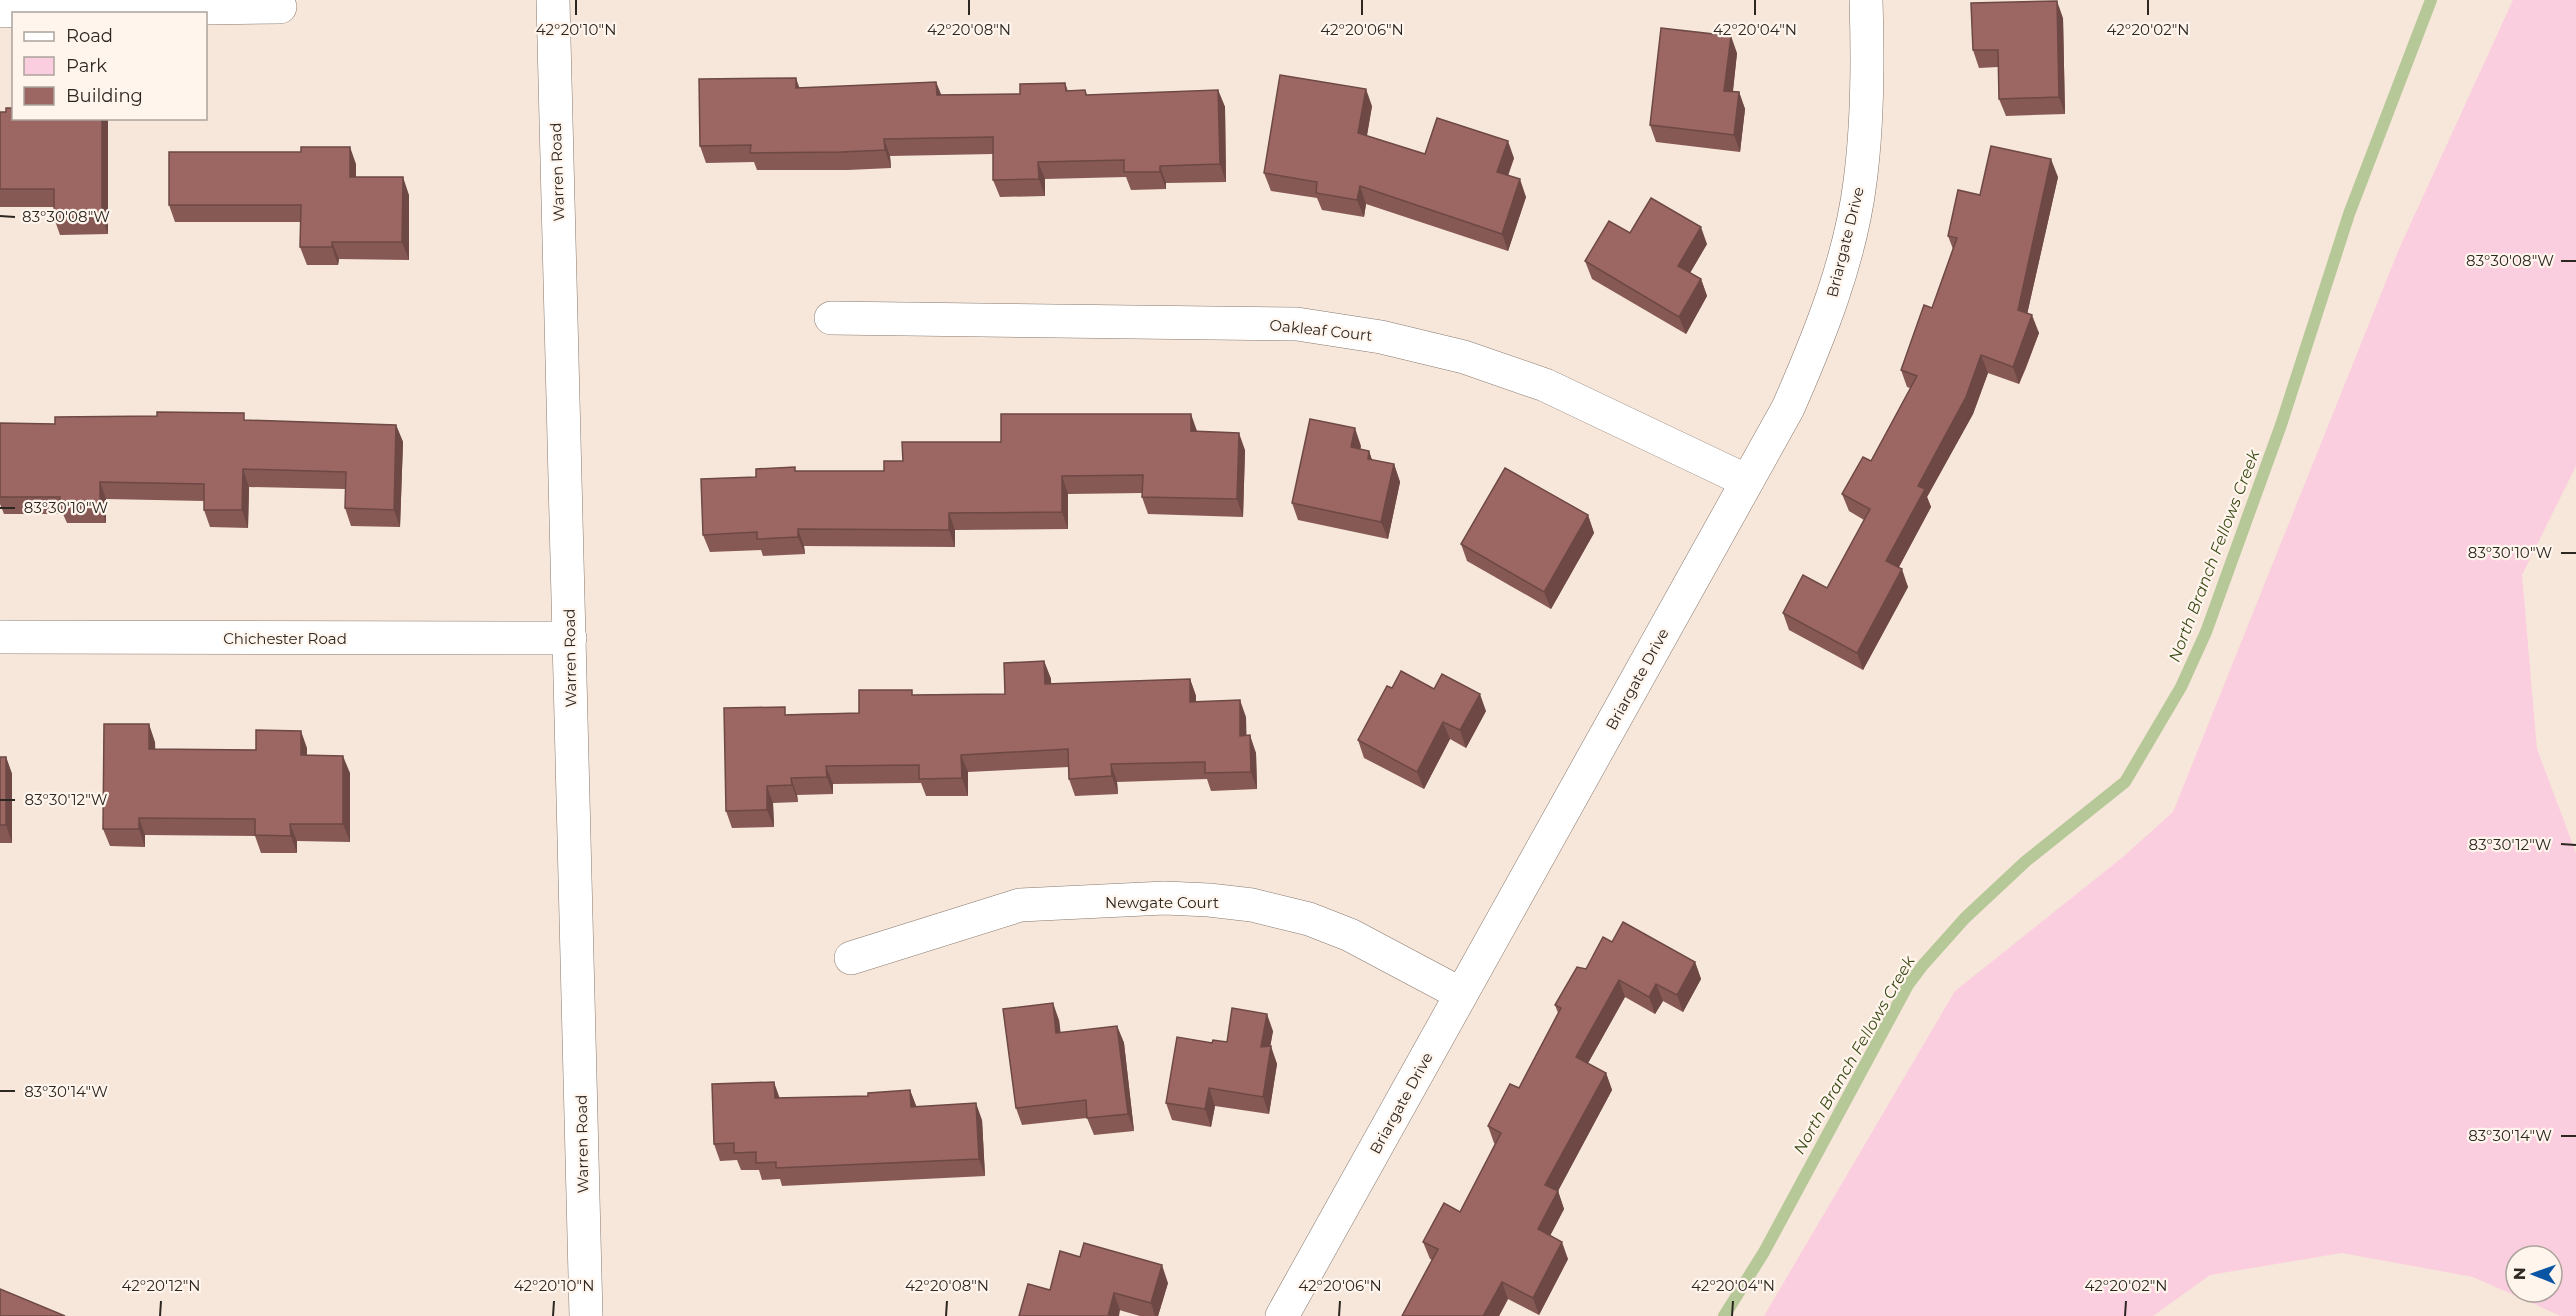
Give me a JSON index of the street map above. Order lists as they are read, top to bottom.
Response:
{
  "streets": {
    "street": [
      "Warren Road",
      "Briargate Drive",
      "Oakleaf Court",
      "Chichester Road",
      "Newgate Court"
    ]
  },
  "crossings": [
    ["Warren Road", "Chichester Road"],
    ["Briargate Drive", "Oakleaf Court"],
    ["Briargate Drive", "Newgate Court"]
  ],
  "water": ["North Branch Fellows Creek"],
  "legend": ["Road", "Park", "Building"],
  "north": "left",
  "coordinates": [
    "42°20'10\"N",
    "42°20'08\"N",
    "42°20'06\"N",
    "42°20'04\"N",
    "42°20'02\"N",
    "83°30'08\"W",
    "83°30'10\"W",
    "83°30'12\"W",
    "83°30'14\"W",
    "42°20'12\"N"
  ]
}
